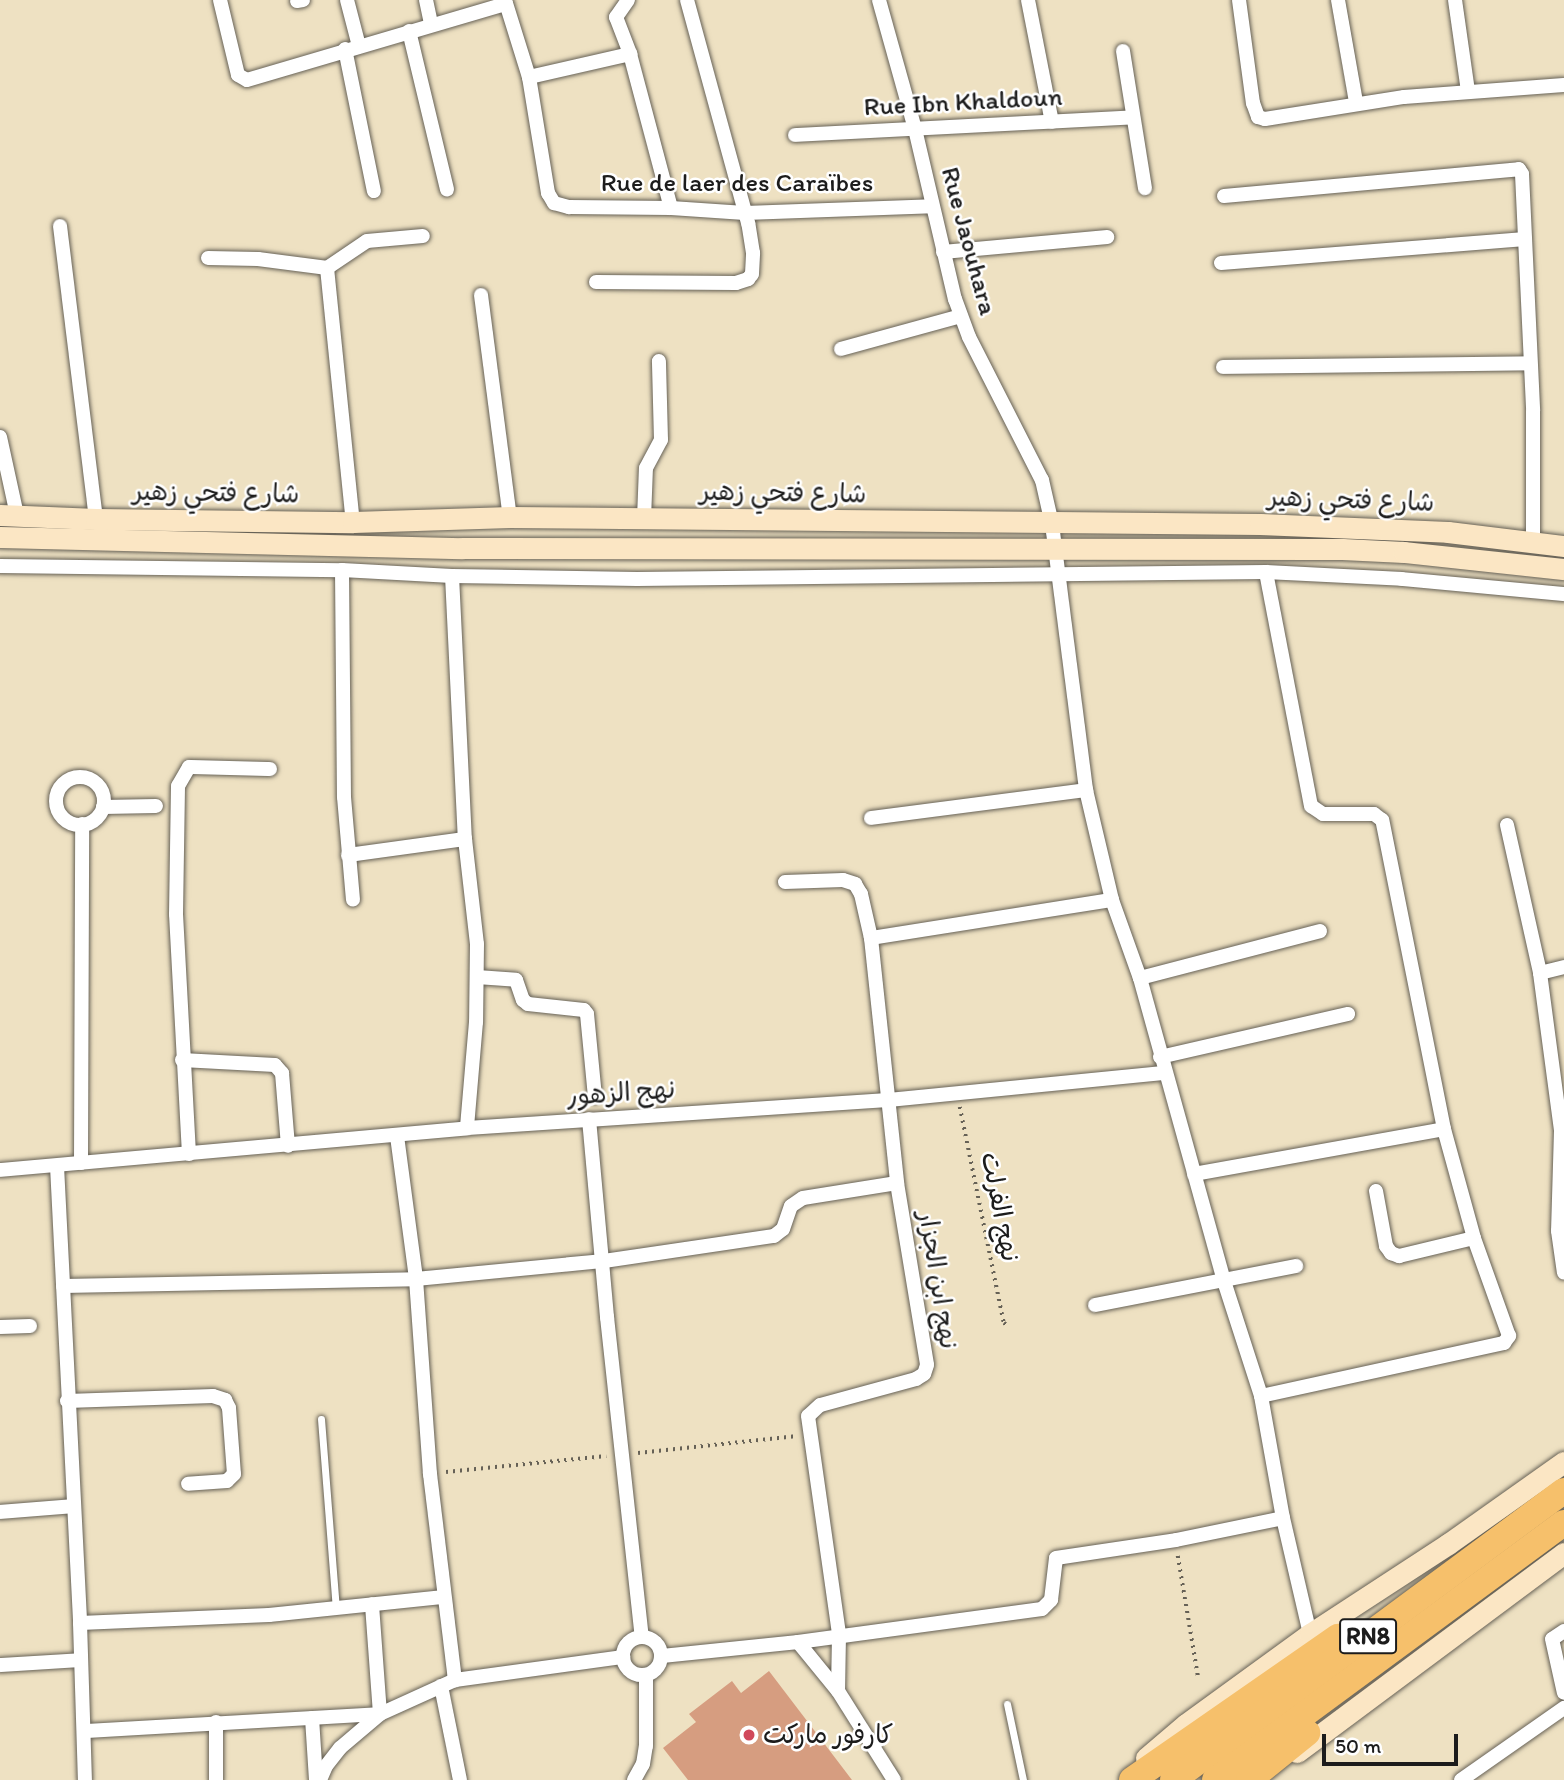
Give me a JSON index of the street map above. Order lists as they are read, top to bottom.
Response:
{
  "streets": {
    "highway": ["RN8"],
    "street": [
      "Rue Ibn Khaldoun",
      "Rue de laer des Caraïbes",
      "Rue Jaouhara",
      "شارع فتحي زهير",
      "نهج الزهور",
      "نهج ابن الجزار"
    ],
    "path": ["نهج الفرلت"]
  },
  "crossings": [
    ["Rue Ibn Khaldoun", "Rue Jaouhara"],
    ["Rue de laer des Caraïbes", "Rue Jaouhara"],
    ["Rue Jaouhara", "شارع فتحي زهير"],
    ["Rue Jaouhara", "نهج الزهور"],
    ["نهج الزهور", "نهج الفرلت"],
    ["نهج الزهور", "نهج ابن الجزار"]
  ],
  "places": ["كارفور ماركت"],
  "scale_bar": "50 m"
}
